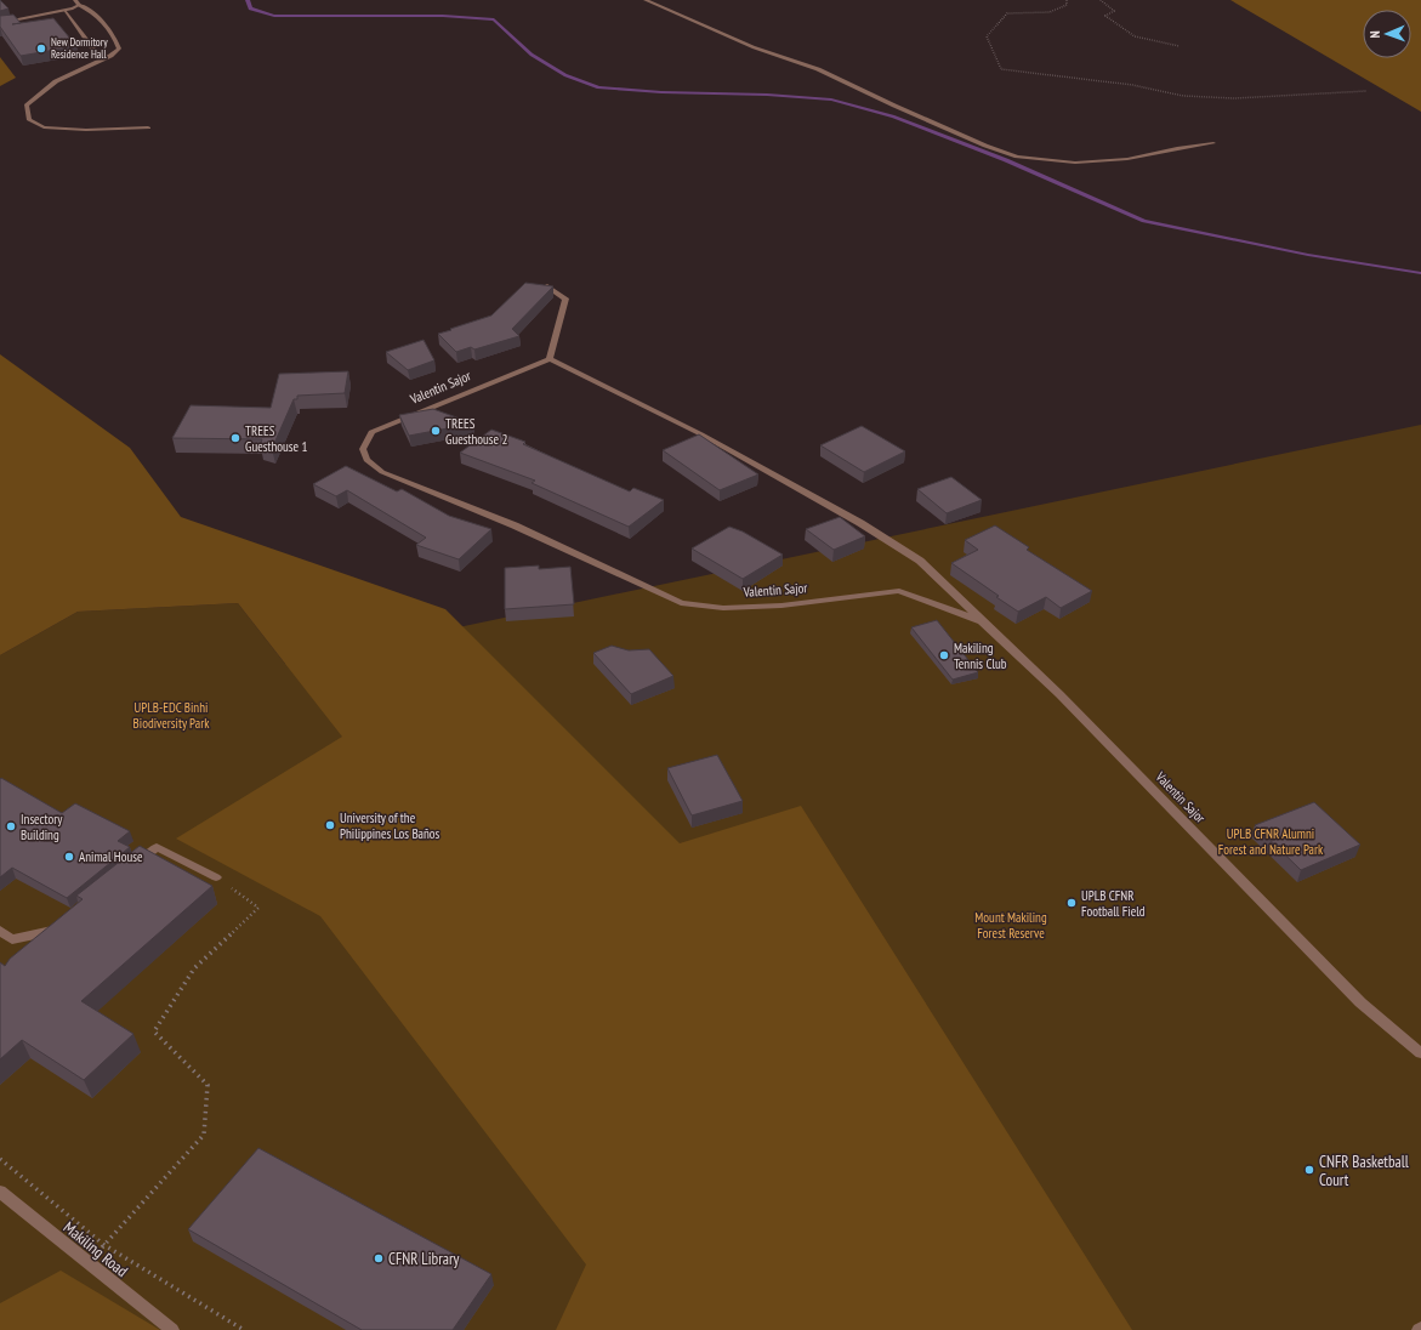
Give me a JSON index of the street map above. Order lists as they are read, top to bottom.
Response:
{
  "streets": {
    "street": ["Valentin Sajor", "Makiling Road"]
  },
  "parks": ["UPLB-EDC Binhi Biodiversity Park", "UPLB CFNR Alumni Forest and Nature Park", "Mount Makiling Forest Reserve"],
  "places": [
    "New Dormitory Residence Hall",
    "TREES Guesthouse 2",
    "TREES Guesthouse 1",
    "Makiling Tennis Club",
    "University of the Philippines Los Baños",
    "Insectory Building",
    "Animal House",
    "UPLB CFNR Football Field",
    "CNFR Basketball Court",
    "CFNR Library"
  ],
  "north": "left"
}
